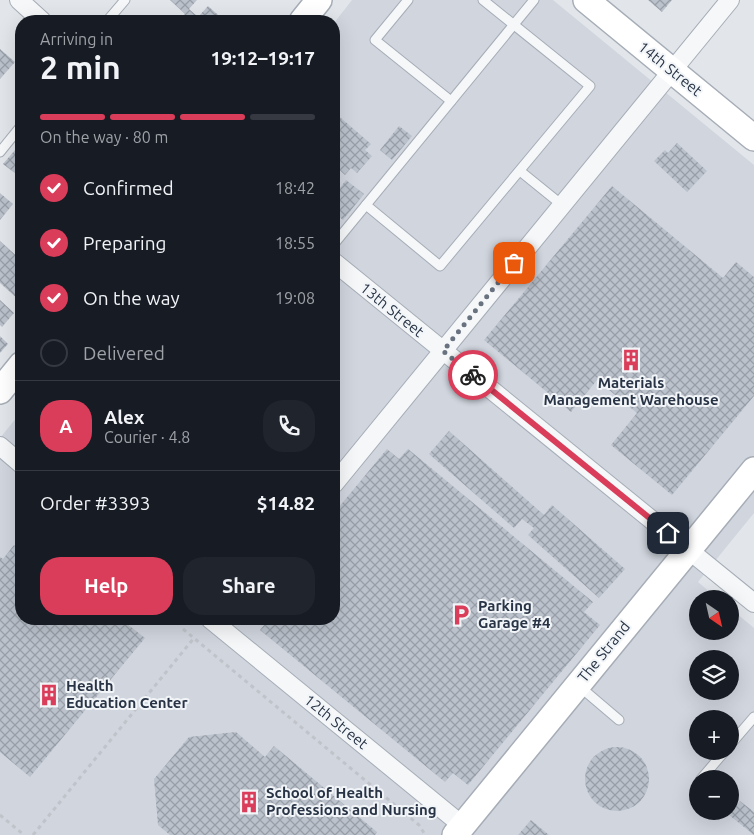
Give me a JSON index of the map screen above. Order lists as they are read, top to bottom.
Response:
{
  "streets": {
    "street": [
      "14th Street",
      "13th Street",
      "The Strand",
      "12th Street"
    ]
  },
  "crossings": [
    ["13th Street", "The Strand"],
    ["The Strand", "12th Street"]
  ],
  "places": {
    "building": ["Materials Management Warehouse", "Health Education Center", "School of Health Professions and Nursing"],
    "parking": ["Parking Garage #4"]
  },
  "north": "bottom right",
  "page": {
    "heading": ["2 min", "Arriving in", "19:12–19:17"],
    "panel": [
      "Alex",
      "Courier · 4.8",
      "Order #3393",
      "$14.82"
    ],
    "bar": "On the way · 80 m",
    "list": [
      ["Confirmed", "18:42"],
      ["Preparing", "18:55"],
      ["On the way", "19:08"],
      "Delivered"
    ],
    "round": "A",
    "buttons": ["Help", "Share"],
    "map_buttons": ["+", "−"]
  }
}
